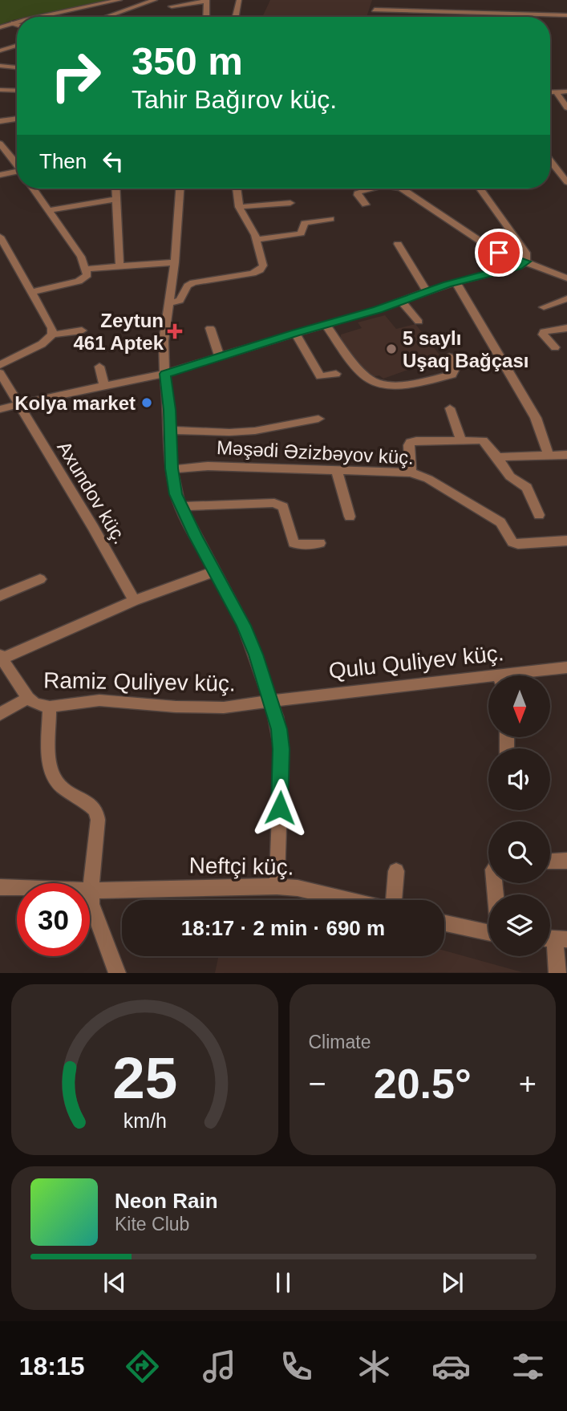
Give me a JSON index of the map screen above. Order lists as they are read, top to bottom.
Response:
{
  "streets": {
    "street": [
      "Məşədi Əzizbəyov küç.",
      "Axundov küç.",
      "Qulu Quliyev küç.",
      "Ramiz Quliyev küç.",
      "Neftçi küç."
    ]
  },
  "crossings": [
    ["Qulu Quliyev küç.", "Ramiz Quliyev küç."]
  ],
  "places": {
    "health": ["Zeytun 461 Aptek"],
    "other": ["5 saylı Uşaq Bağçası", "Kolya market"]
  },
  "north": "bottom",
  "page": {
    "turn": ["350 m", "Tahir Bağırov küç."],
    "then": "Then",
    "limit": "30",
    "trip": "18:17 · 2 min · 690 m",
    "tile": "Climate",
    "heat": ["−", "20.5°", "+"],
    "song": ["Neon Rain", "Kite Club"],
    "tabs": "18:15",
    "gauge": ["25", "km/h"]
  }
}
